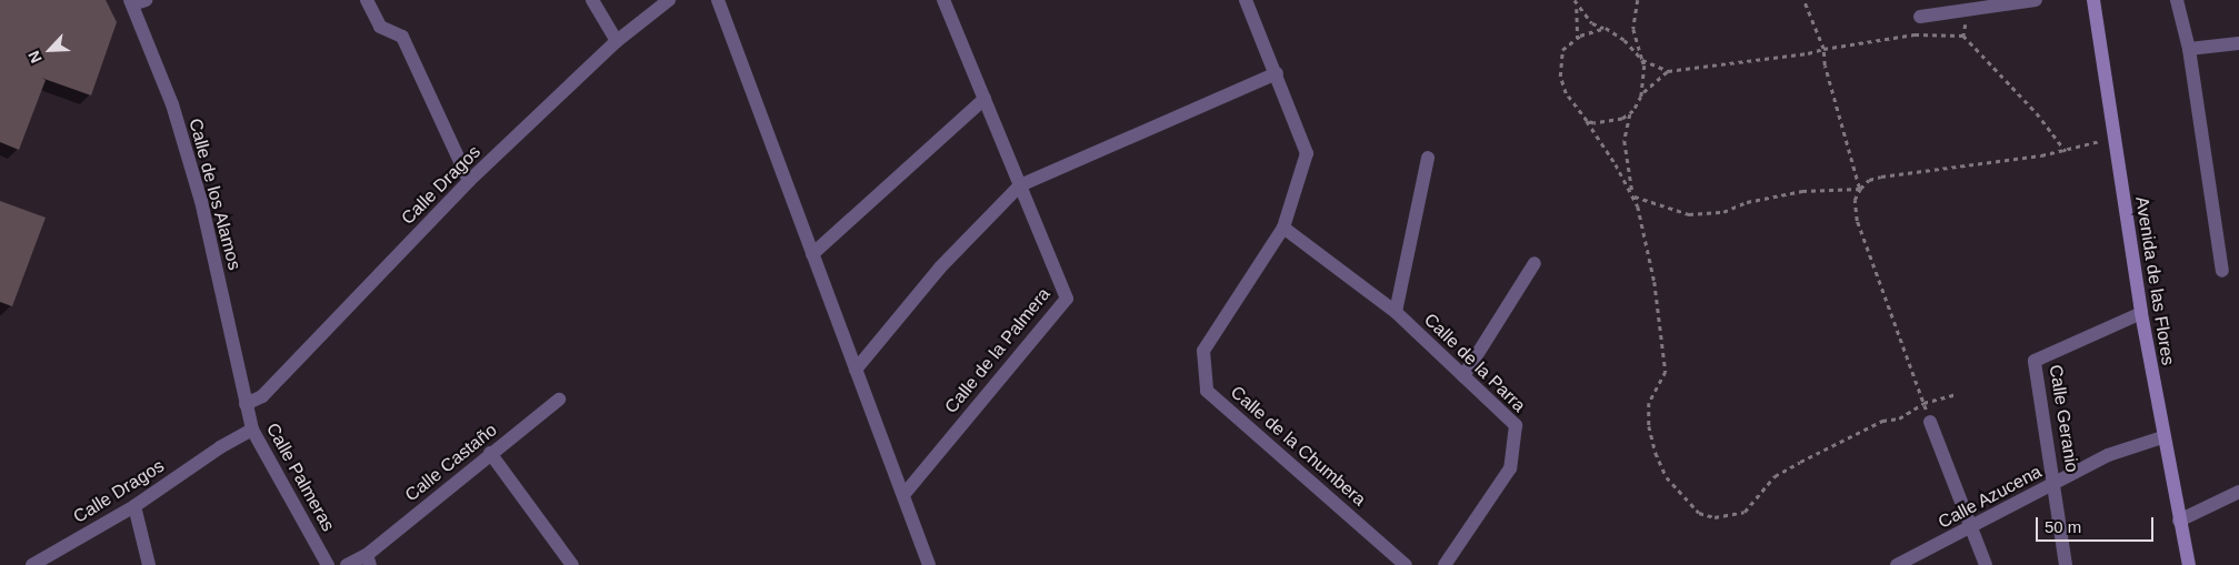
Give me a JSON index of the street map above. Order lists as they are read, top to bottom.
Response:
{
  "streets": {
    "street": [
      "Calle Dragos",
      "Calle de los Alamos",
      "Avenida de las Flores",
      "Calle de la Palmera",
      "Calle de la Parra",
      "Calle Geranio",
      "Calle de la Chumbera",
      "Calle Castaño",
      "Calle Palmeras",
      "Calle Azucena"
    ]
  },
  "crossings": [
    ["Calle Dragos", "Calle de los Alamos"],
    ["Calle Dragos", "Calle Palmeras"],
    ["Calle de los Alamos", "Calle Palmeras"],
    ["Avenida de las Flores", "Calle Geranio"],
    ["Avenida de las Flores", "Calle Azucena"],
    ["Calle de la Parra", "Calle de la Chumbera"],
    ["Calle Geranio", "Calle Azucena"]
  ],
  "scale_bar": "50 m",
  "north": "bottom left"
}
